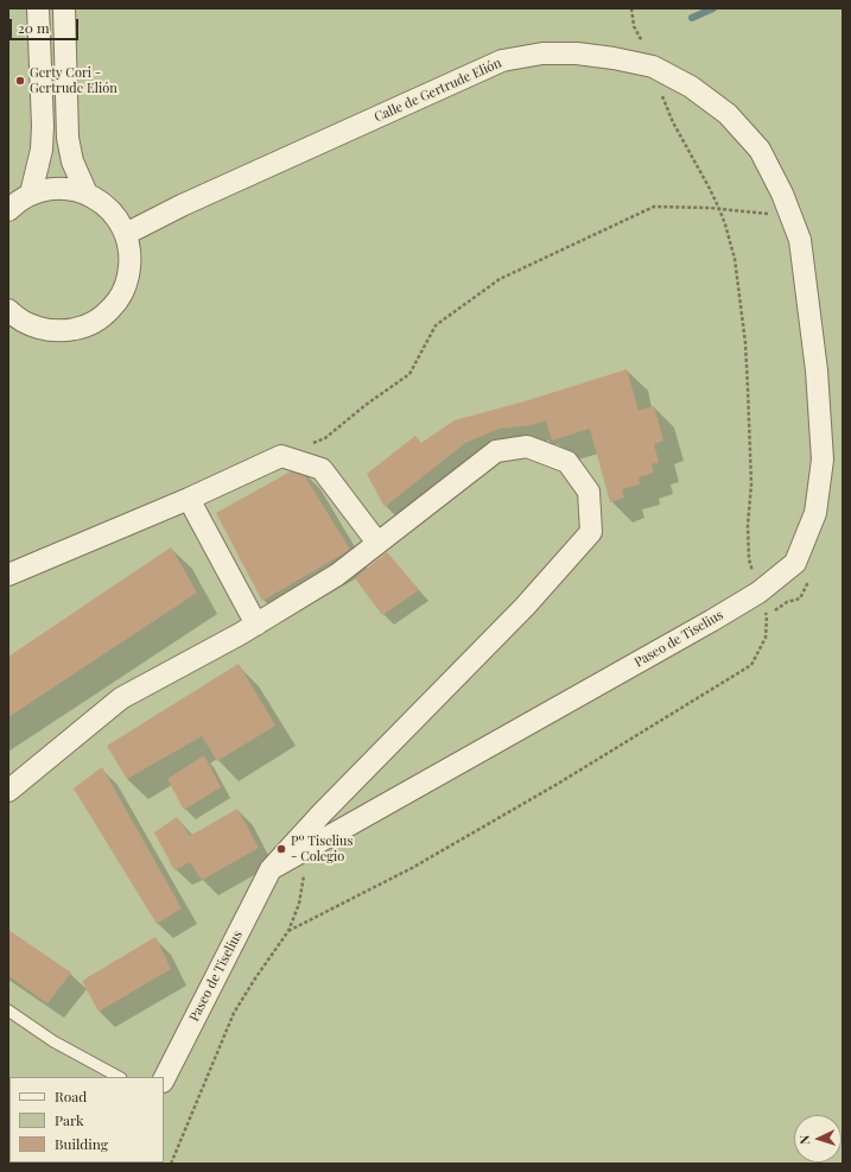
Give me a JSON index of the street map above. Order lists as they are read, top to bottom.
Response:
{
  "streets": {
    "street": ["Calle de Gertrude Elión", "Paseo de Tiselius"]
  },
  "crossings": [
    ["Calle de Gertrude Elión", "Paseo de Tiselius"]
  ],
  "places": ["Gerty Cori - Gertrude Elión", "Pº Tiselius - Colegio"],
  "legend": ["Road", "Park", "Building"],
  "scale_bar": "20 m",
  "north": "left"
}
